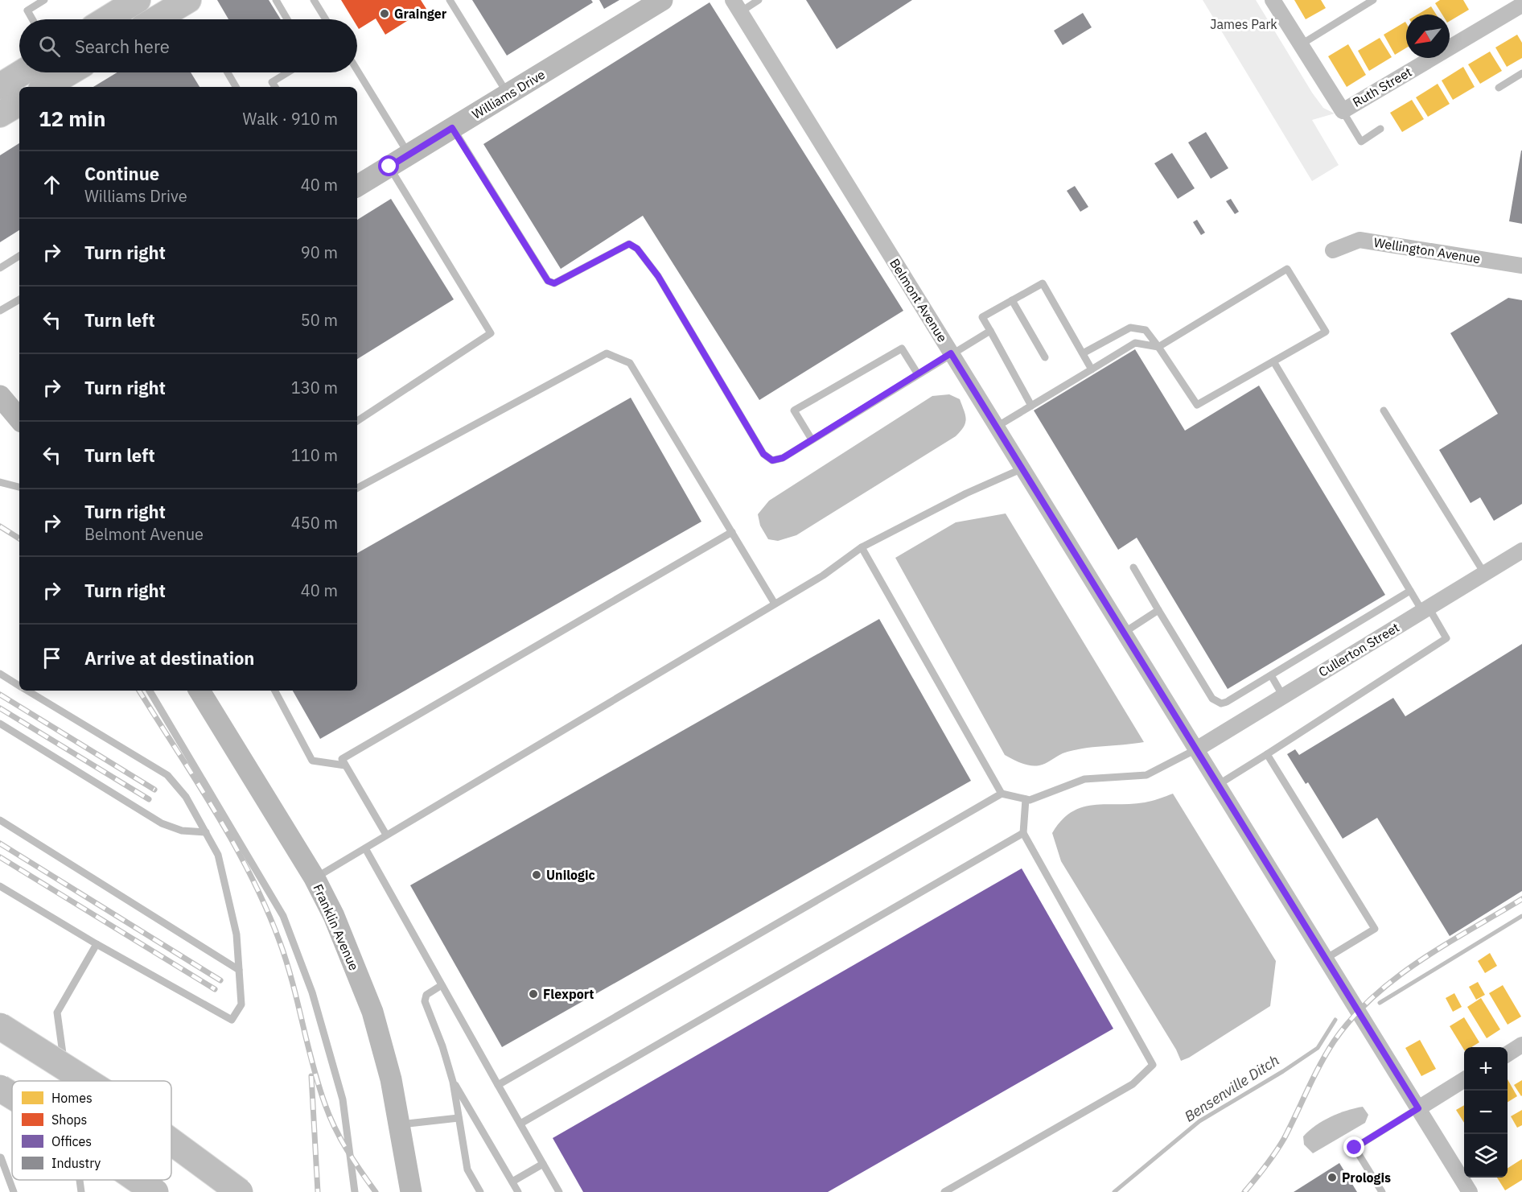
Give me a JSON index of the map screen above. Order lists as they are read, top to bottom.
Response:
{
  "streets": {
    "main road": ["Williams Drive", "Franklin Avenue"],
    "street": [
      "Ruth Street",
      "Wellington Avenue",
      "Belmont Avenue",
      "Cullerton Street"
    ]
  },
  "crossings": [
    ["Belmont Avenue", "Cullerton Street"]
  ],
  "water": ["Bensenville Ditch"],
  "parks": ["James Park"],
  "places": [
    "Grainger",
    "Unilogic",
    "Flexport",
    "Prologis"
  ],
  "legend": [
    "Homes",
    "Shops",
    "Offices",
    "Industry"
  ],
  "north": "bottom left",
  "page": {
    "search": "Search here",
    "heading": ["12 min", "Walk · 910 m"],
    "list": [
      ["Continue", "Williams Drive", "40 m"],
      ["Turn right", "90 m"],
      ["Turn left", "50 m"],
      ["Turn right", "130 m"],
      ["Turn left", "110 m"],
      ["Turn right", "Belmont Avenue", "450 m"],
      ["Turn right", "40 m"],
      "Arrive at destination"
    ],
    "map_buttons": ["+", "−"]
  }
}
